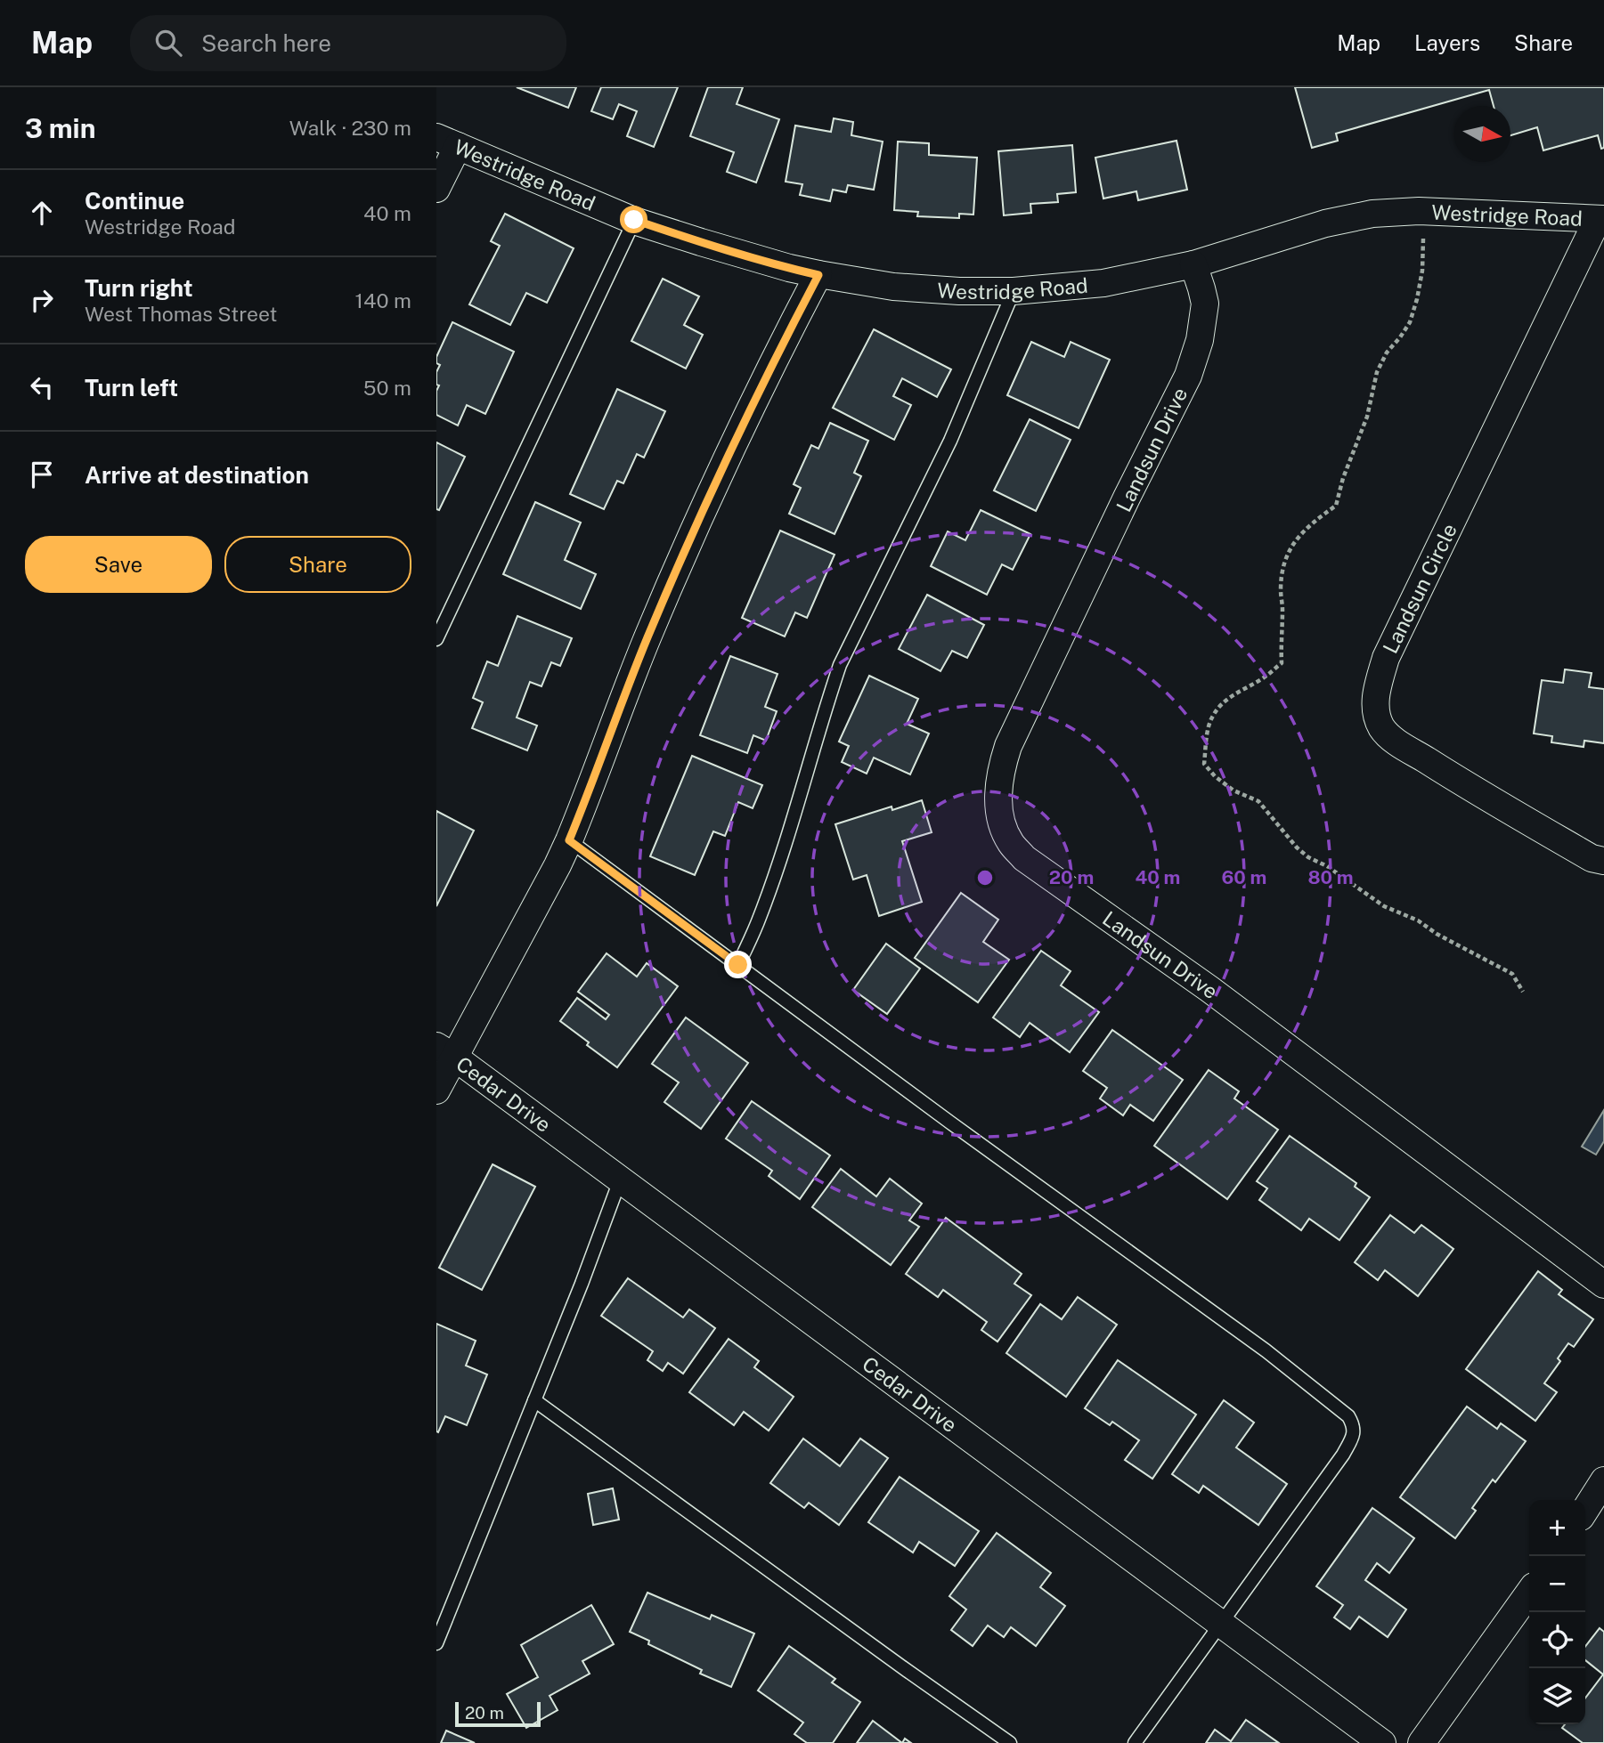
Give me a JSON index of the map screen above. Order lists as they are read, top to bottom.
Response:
{
  "streets": {
    "street": [
      "Westridge Road",
      "Landsun Drive",
      "Landsun Circle",
      "Cedar Drive"
    ]
  },
  "crossings": [
    ["Westridge Road", "Landsun Drive"],
    ["Westridge Road", "Landsun Circle"]
  ],
  "scale_bar": "20 m",
  "north": "right",
  "page": {
    "header": "Map",
    "search": "Search here",
    "nav": ["Map", "Layers", "Share"],
    "heading": ["3 min", "Walk · 230 m"],
    "list": [
      ["Continue", "Westridge Road", "40 m"],
      ["Turn right", "West Thomas Street", "140 m"],
      ["Turn left", "50 m"],
      "Arrive at destination"
    ],
    "buttons": ["Save", "Share"],
    "map_buttons": ["+", "−"],
    "scale": "20 m"
  },
  "rings": [
    "20 m",
    "40 m",
    "60 m",
    "80 m"
  ]
}
